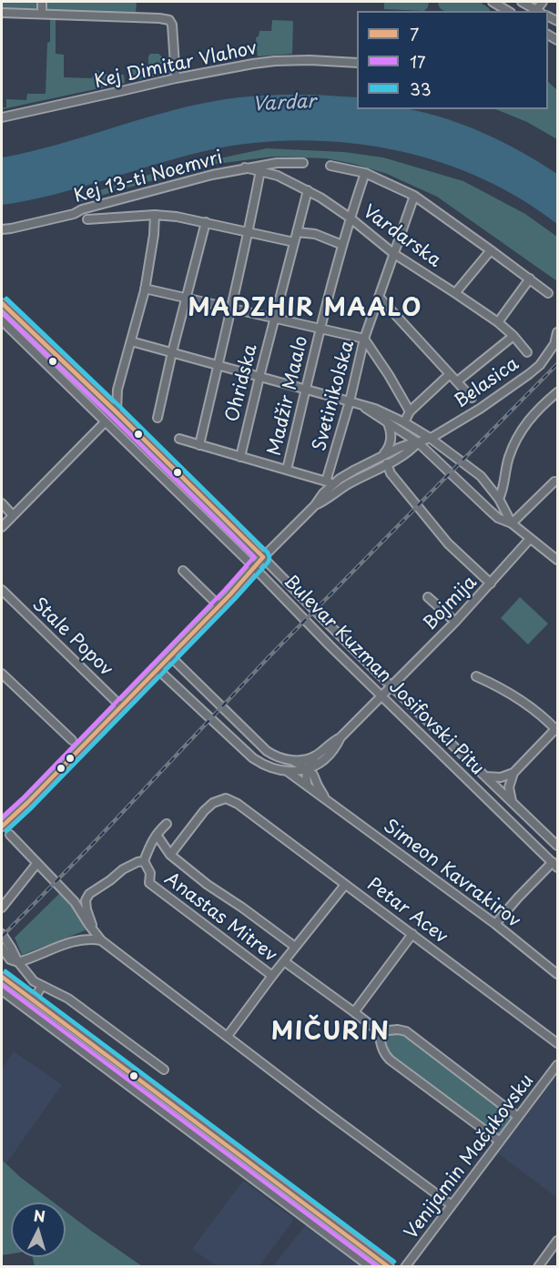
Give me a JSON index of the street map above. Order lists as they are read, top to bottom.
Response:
{
  "streets": {
    "street": [
      "Kej Dimitar Vlahov",
      "Kej 13-ti Noemvri",
      "Vardarska",
      "Ohridska",
      "Belasica",
      "Madžir Maalo",
      "Svetinikolska",
      "Bojmija",
      "Stale Popov",
      "Bulevar Kuzman Josifovski Pitu",
      "Simeon Kavrakirov",
      "Petar Acev",
      "Anastas Mitrev",
      "Venijamin Mačukovskи"
    ]
  },
  "crossings": [
    ["Kej 13-ti Noemvri", "Vardarska"],
    ["Vardarska", "Ohridska"],
    ["Vardarska", "Madžir Maalo"],
    ["Vardarska", "Svetinikolska"],
    ["Belasica", "Svetinikolska"],
    ["Belasica", "Stale Popov"],
    ["Belasica", "Bulevar Kuzman Josifovski Pitu"],
    ["Belasica", "Simeon Kavrakirov"],
    ["Bojmija", "Bulevar Kuzman Josifovski Pitu"],
    ["Petar Acev", "Anastas Mitrev"]
  ],
  "districts": ["MADZHIR MAALO", "MIČURIN"],
  "water": ["Vardar"],
  "lines": ["transit line 33", "transit line 7", "transit line 17"],
  "legend": ["7", "17", "33"],
  "north": "top"
}
